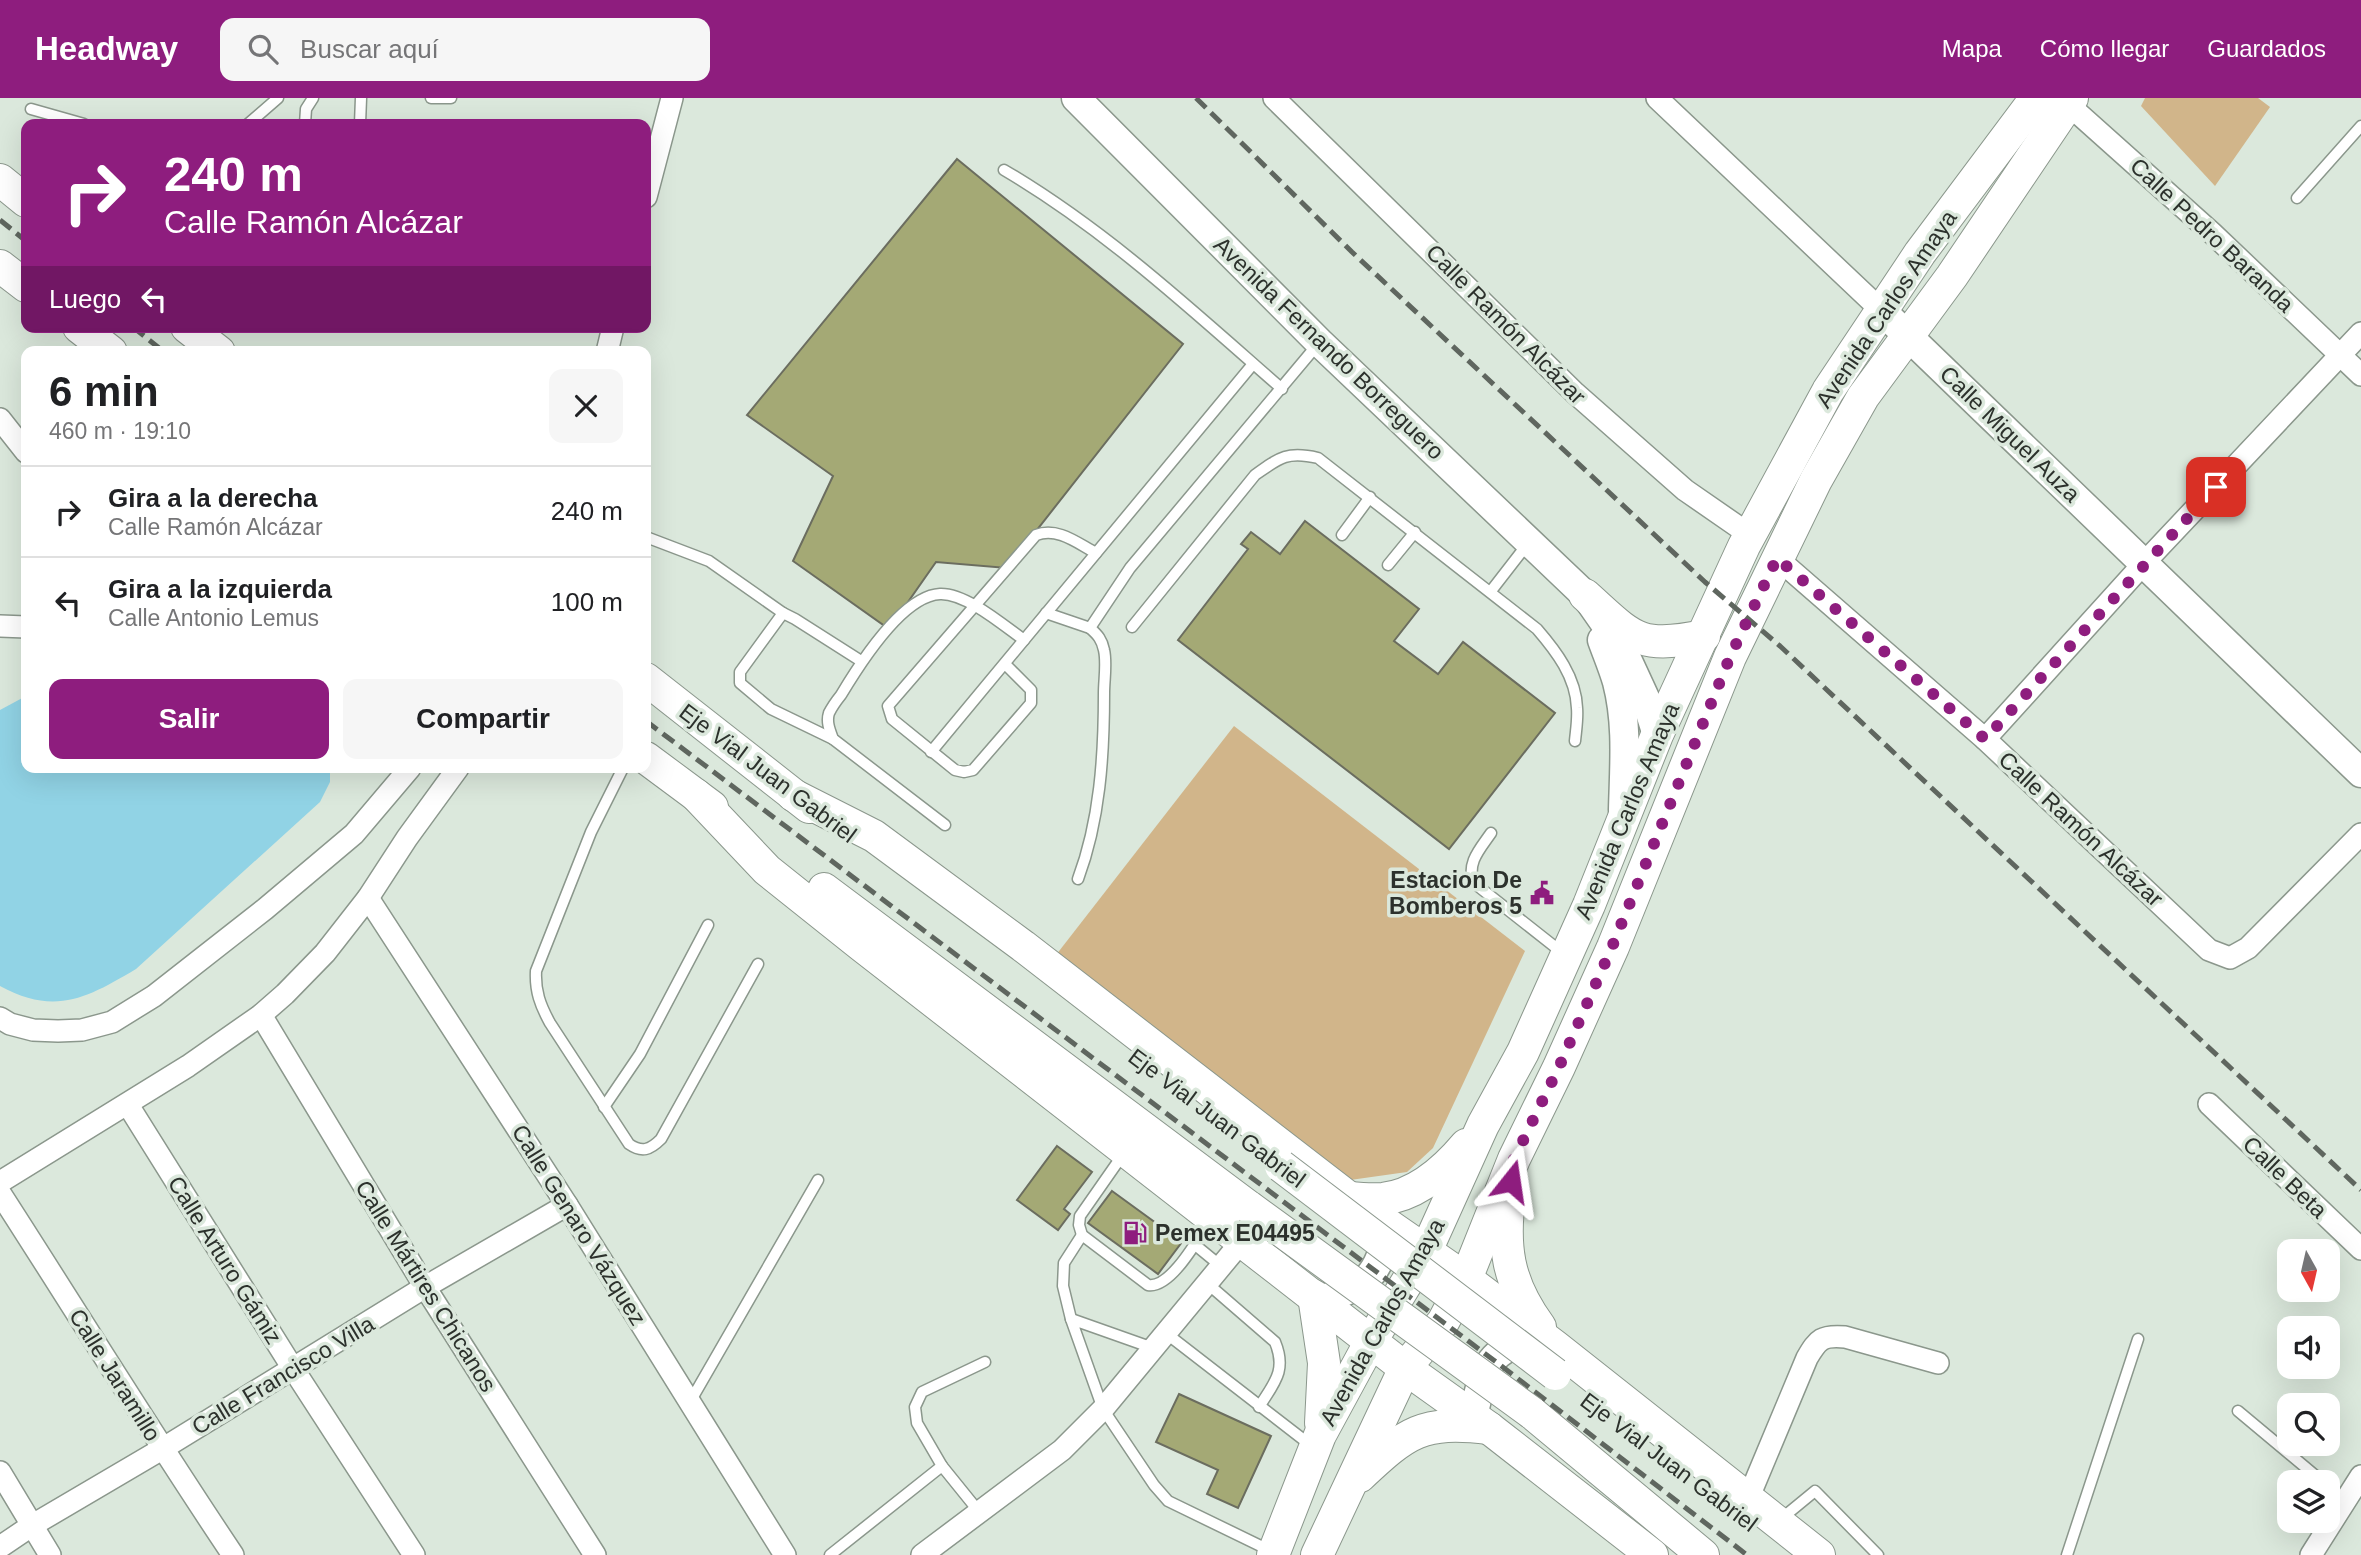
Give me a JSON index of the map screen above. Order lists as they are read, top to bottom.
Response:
{
  "streets": {
    "main road": [
      "Avenida Carlos Amaya",
      "Avenida Fernando Borreguero",
      "Calle Miguel Auza",
      "Eje Vial Juan Gabriel"
    ],
    "street": [
      "Calle Pedro Baranda",
      "Calle Ramón Alcázar",
      "Calle Beta",
      "Calle Genaro Vázquez",
      "Calle Arturo Gámiz",
      "Calle Mártires Chicanos",
      "Calle Jaramillo",
      "Calle Francisco Villa"
    ]
  },
  "crossings": [
    ["Calle Pedro Baranda", "Avenida Carlos Amaya"],
    ["Avenida Carlos Amaya", "Calle Ramón Alcázar"],
    ["Avenida Carlos Amaya", "Calle Miguel Auza"],
    ["Calle Genaro Vázquez", "Calle Francisco Villa"],
    ["Calle Arturo Gámiz", "Calle Francisco Villa"],
    ["Calle Mártires Chicanos", "Calle Francisco Villa"],
    ["Calle Jaramillo", "Calle Francisco Villa"]
  ],
  "places": {
    "public building": ["Estacion De Bomberos 5"],
    "fuel station": ["Pemex E04495"]
  },
  "north": "bottom",
  "page": {
    "header": "Headway",
    "search": "Buscar aquí",
    "nav": ["Mapa", "Cómo llegar", "Guardados"],
    "turn": ["240 m", "Calle Ramón Alcázar"],
    "then": "Luego",
    "heading": ["6 min", "460 m · 19:10"],
    "list": [
      {
        "name": "Gira a la derecha",
        "note": "Calle Ramón Alcázar",
        "value": "240 m"
      },
      {
        "name": "Gira a la izquierda",
        "note": "Calle Antonio Lemus",
        "value": "100 m"
      }
    ],
    "buttons": ["Salir", "Compartir"]
  }
}
